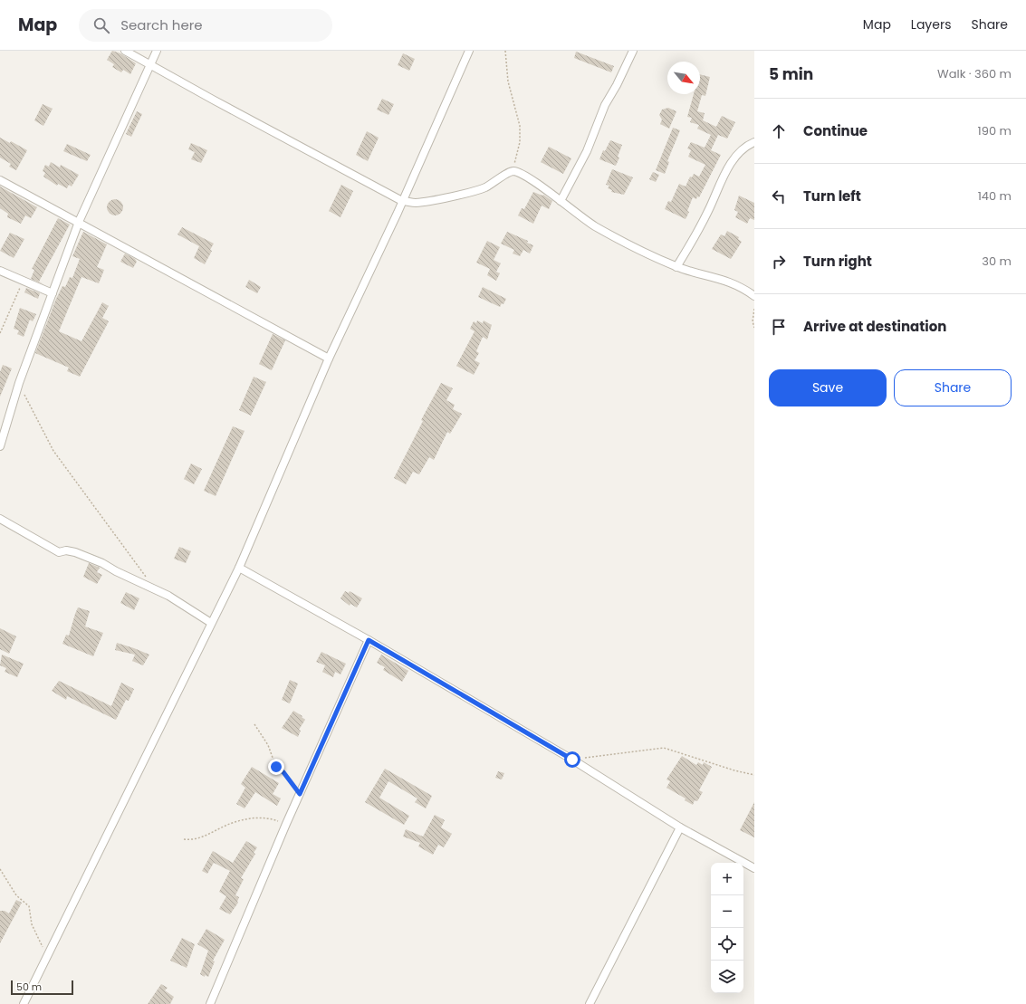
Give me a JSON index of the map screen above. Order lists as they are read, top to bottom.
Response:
{
  "scale_bar": "50 m",
  "north": "bottom right",
  "page": {
    "header": "Map",
    "search": "Search here",
    "nav": ["Map", "Layers", "Share"],
    "heading": ["5 min", "Walk · 360 m"],
    "list": [
      ["Continue", "190 m"],
      ["Turn left", "140 m"],
      ["Turn right", "30 m"],
      "Arrive at destination"
    ],
    "buttons": ["Save", "Share"],
    "map_buttons": ["+", "−"],
    "scale": "50 m"
  }
}
